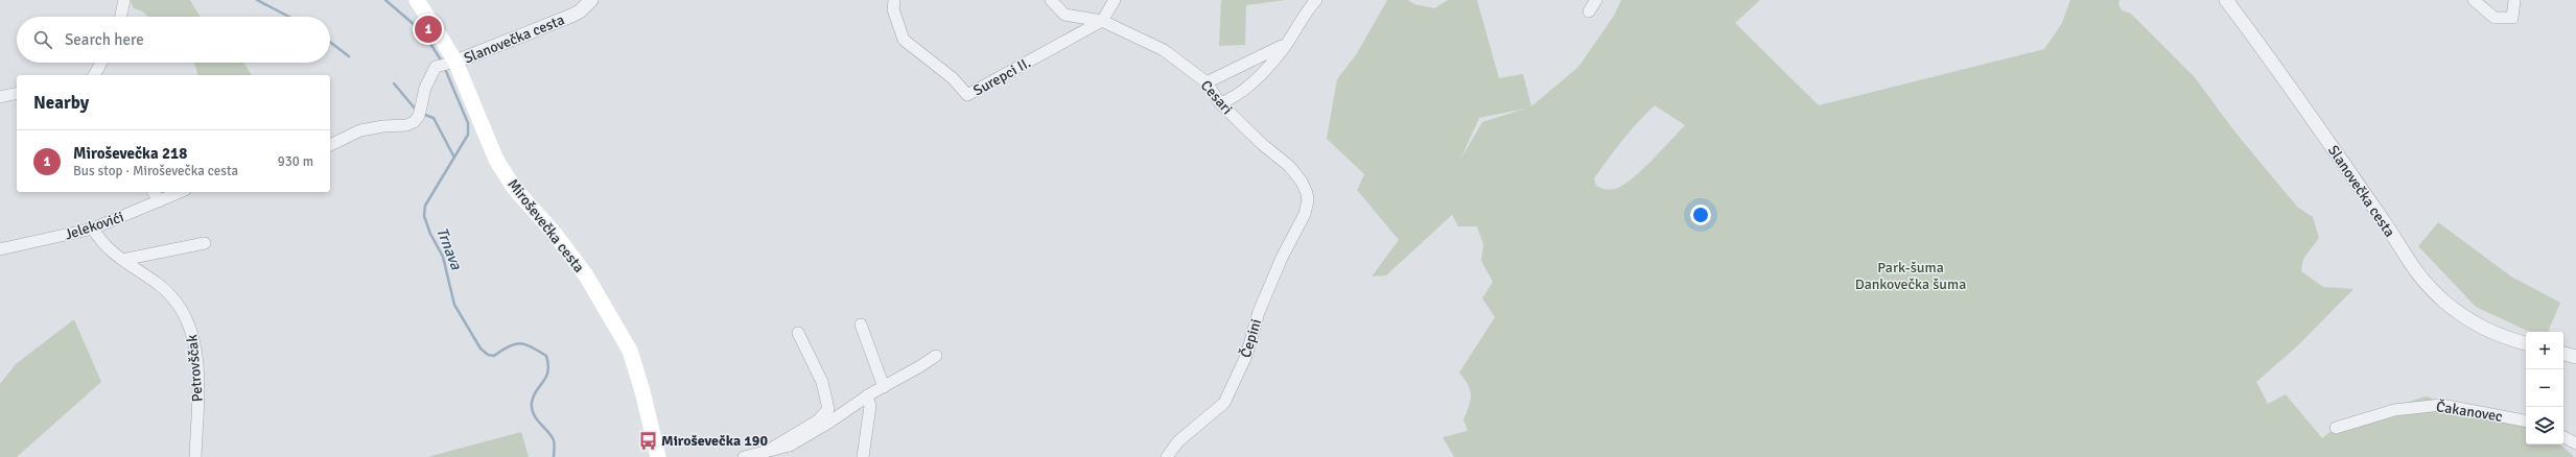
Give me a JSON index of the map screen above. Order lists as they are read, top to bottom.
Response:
{
  "streets": {
    "main road": ["Miroševečka cesta"],
    "street": [
      "Slanovečka cesta",
      "Surepci II.",
      "Cesari",
      "Jelekovići",
      "Čepini",
      "Petrovščak",
      "Čakanovec"
    ]
  },
  "crossings": [
    ["Slanovečka cesta", "Miroševečka cesta"],
    ["Surepci II.", "Cesari"],
    ["Cesari", "Čepini"],
    ["Jelekovići", "Petrovščak"]
  ],
  "water": ["Trnava"],
  "parks": ["Park-šuma Dankovečka šuma"],
  "places": {
    "bus stop": ["Miroševečka 190"]
  },
  "page": {
    "pins": "1",
    "search": "Search here",
    "heading": "Nearby",
    "list": [
      {
        "mark": "1",
        "name": "Miroševečka 218",
        "note": "Bus stop · Miroševečka cesta",
        "value": "930 m"
      }
    ],
    "map_buttons": ["+", "−"]
  }
}
